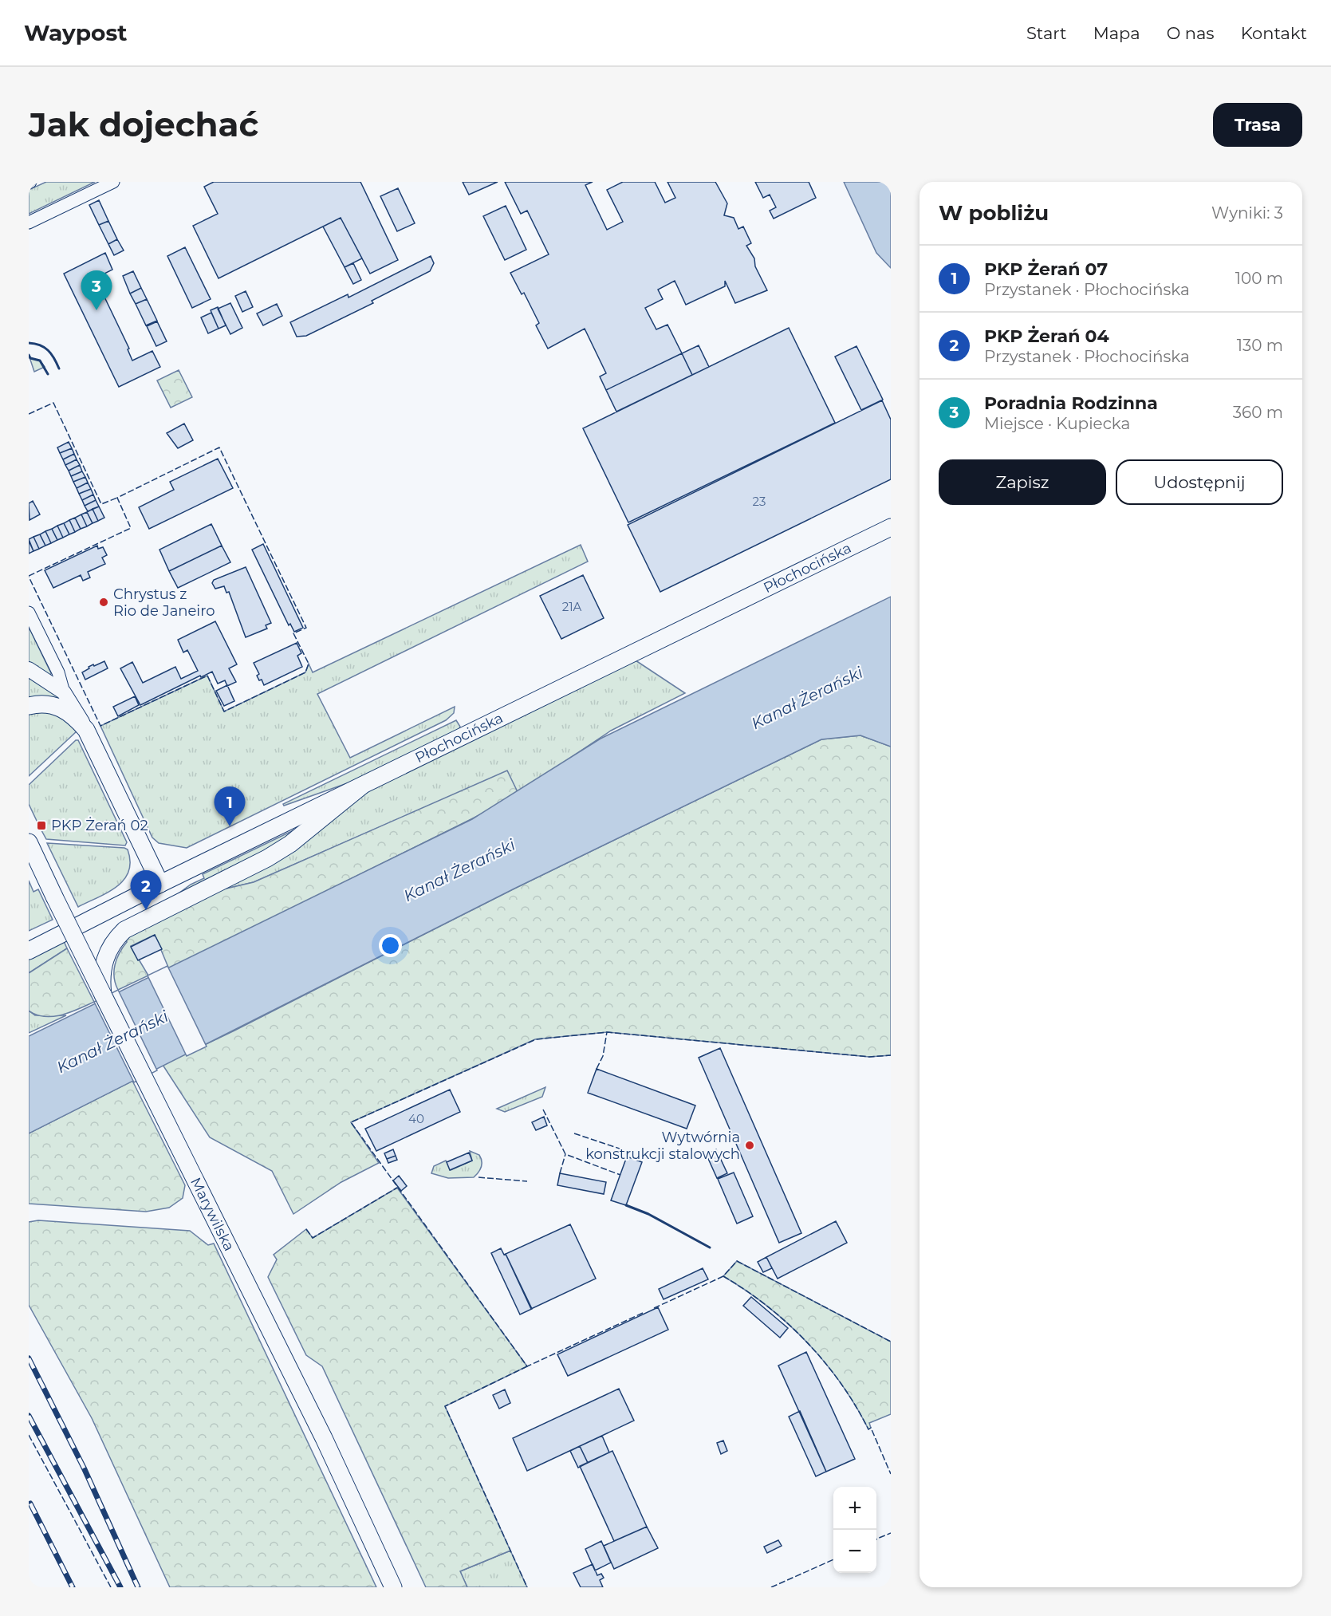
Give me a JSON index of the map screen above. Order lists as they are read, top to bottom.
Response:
{
  "streets": {
    "main road": ["Płochocińska", "Marywilska"]
  },
  "water": ["Kanał Żerański"],
  "places": {
    "other": ["Chrystus z Rio de Janeiro", "Wytwórnia konstrukcji stalowych"],
    "transit": ["PKP Żerań 02"]
  },
  "house_numbers": ["23", "21A", "40"],
  "page": {
    "header": "Waypost",
    "nav": [
      "Start",
      "Mapa",
      "O nas",
      "Kontakt"
    ],
    "buttons": [
      "Trasa",
      ["Zapisz", "Udostępnij"]
    ],
    "title": "Jak dojechać",
    "heading": ["W pobliżu", "Wyniki: 3"],
    "list": [
      {
        "mark": "1",
        "name": "PKP Żerań 07",
        "note": "Przystanek · Płochocińska",
        "value": "100 m"
      },
      {
        "mark": "2",
        "name": "PKP Żerań 04",
        "note": "Przystanek · Płochocińska",
        "value": "130 m"
      },
      {
        "mark": "3",
        "name": "Poradnia Rodzinna",
        "note": "Miejsce · Kupiecka",
        "value": "360 m"
      }
    ],
    "pins": ["3", "1", "2"],
    "map_buttons": ["+", "−"]
  }
}
